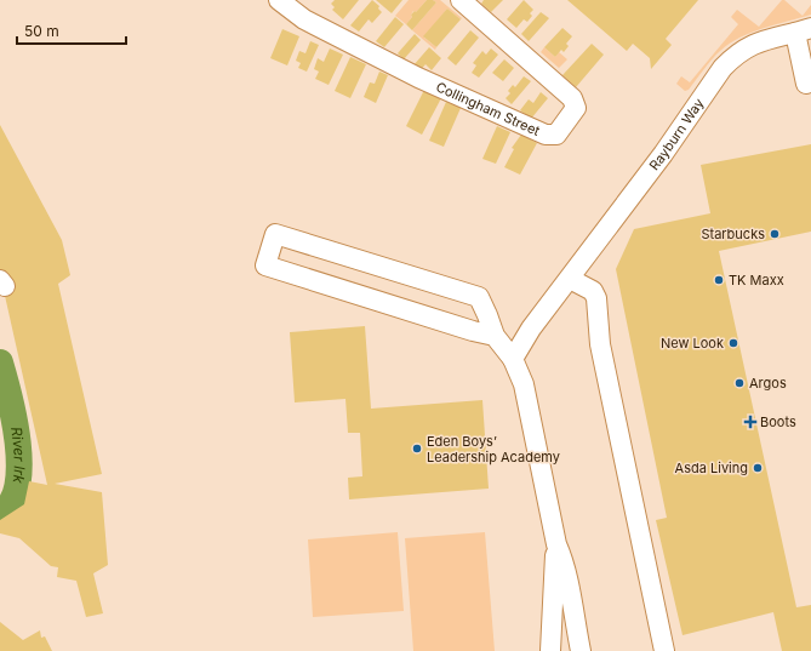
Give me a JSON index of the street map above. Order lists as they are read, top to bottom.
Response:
{
  "streets": {
    "street": ["Collingham Street", "Rayburn Way"]
  },
  "water": ["River Irk"],
  "places": {
    "other": [
      "Starbucks",
      "TK Maxx",
      "New Look",
      "Argos",
      "Eden Boys’ Leadership Academy",
      "Asda Living"
    ],
    "health": ["Boots"]
  },
  "scale_bar": "50 m"
}
